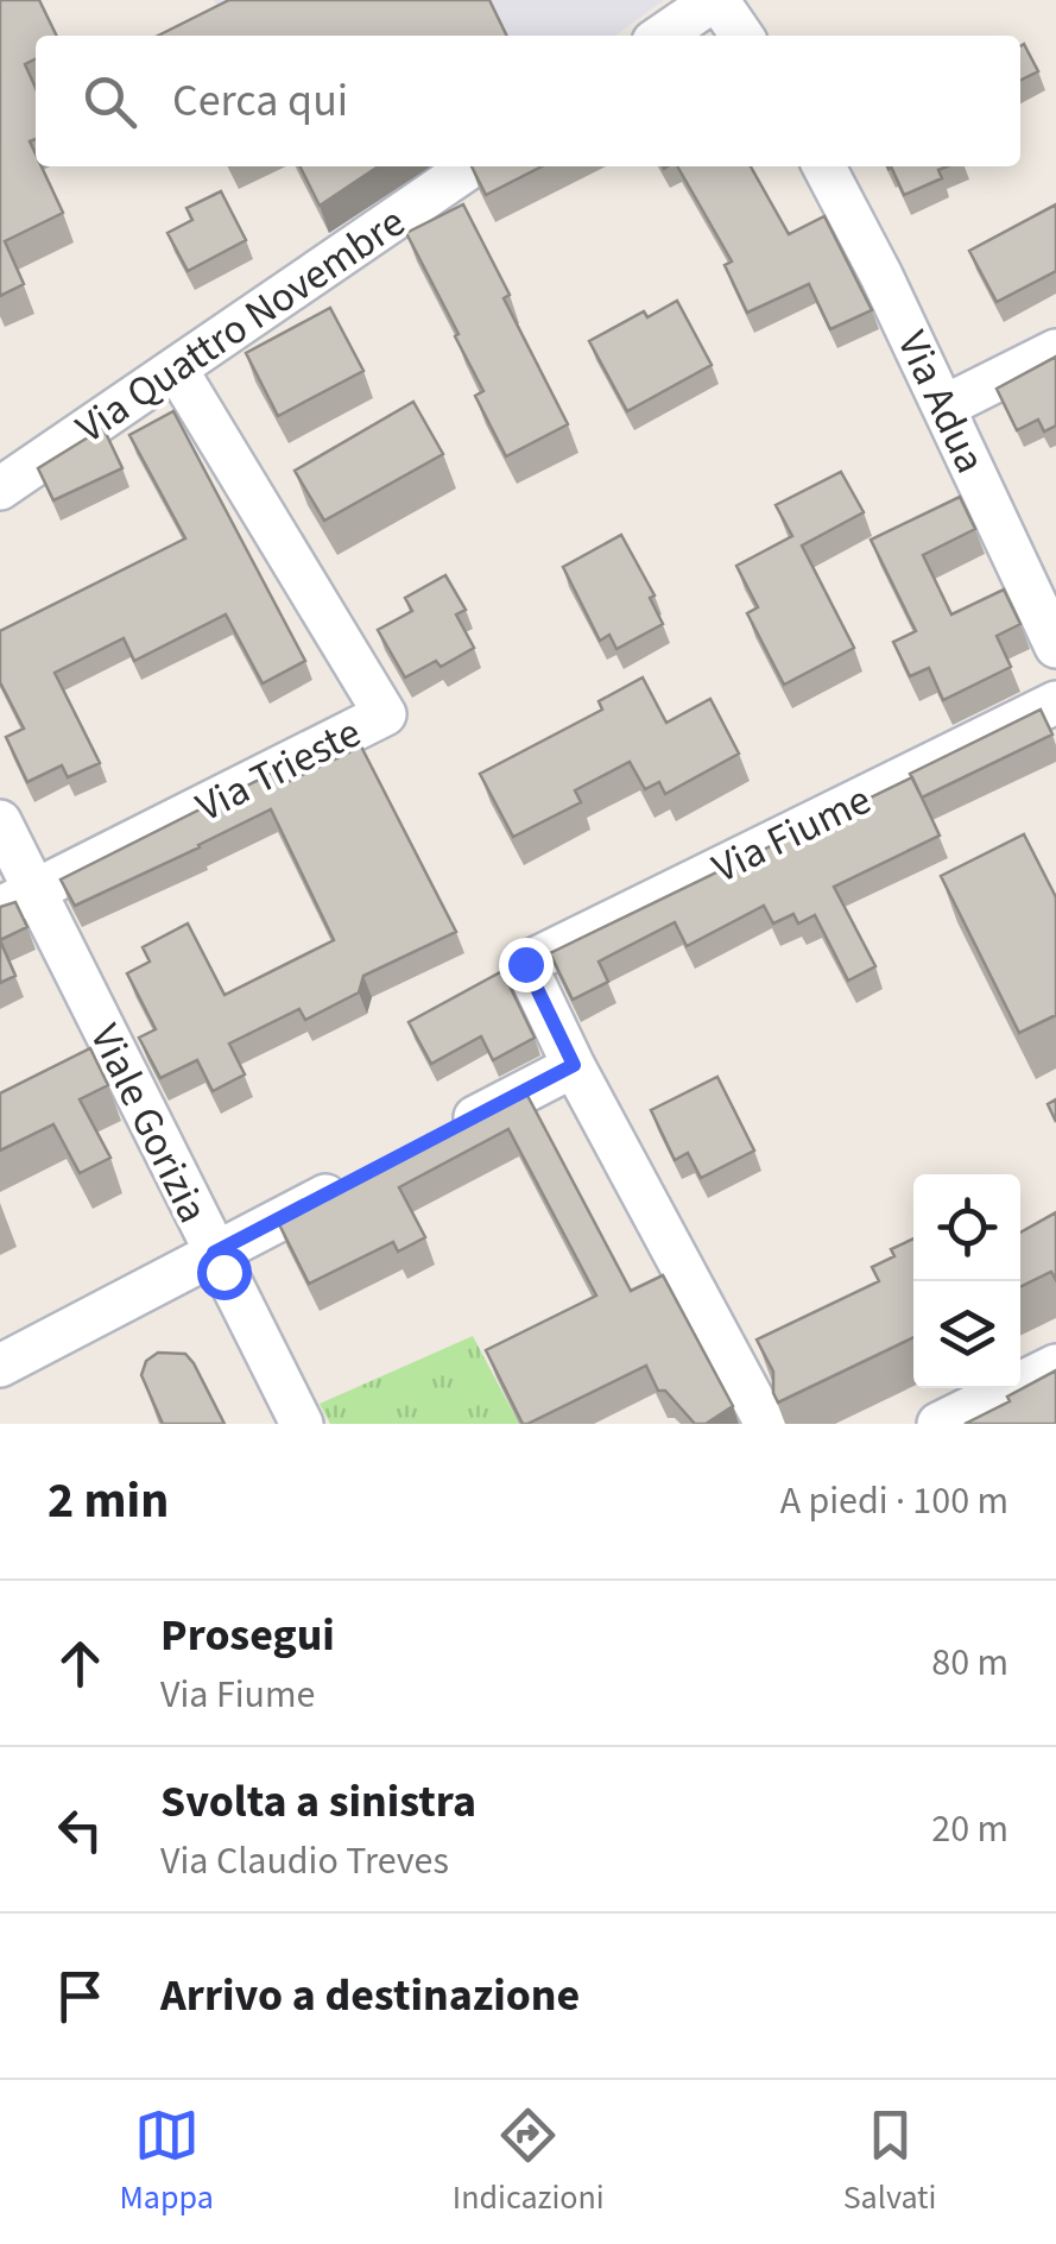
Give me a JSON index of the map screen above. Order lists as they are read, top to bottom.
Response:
{
  "streets": {
    "street": [
      "Via Quattro Novembre",
      "Via Adua",
      "Via Trieste",
      "Via Fiume",
      "Viale Gorizia"
    ]
  },
  "crossings": [
    ["Via Quattro Novembre", "Via Trieste"],
    ["Via Trieste", "Viale Gorizia"]
  ],
  "page": {
    "search": "Cerca qui",
    "heading": ["2 min", "A piedi · 100 m"],
    "list": [
      ["Prosegui", "Via Fiume", "80 m"],
      ["Svolta a sinistra", "Via Claudio Treves", "20 m"],
      "Arrivo a destinazione"
    ],
    "nav": ["Mappa", "Indicazioni", "Salvati"]
  }
}
